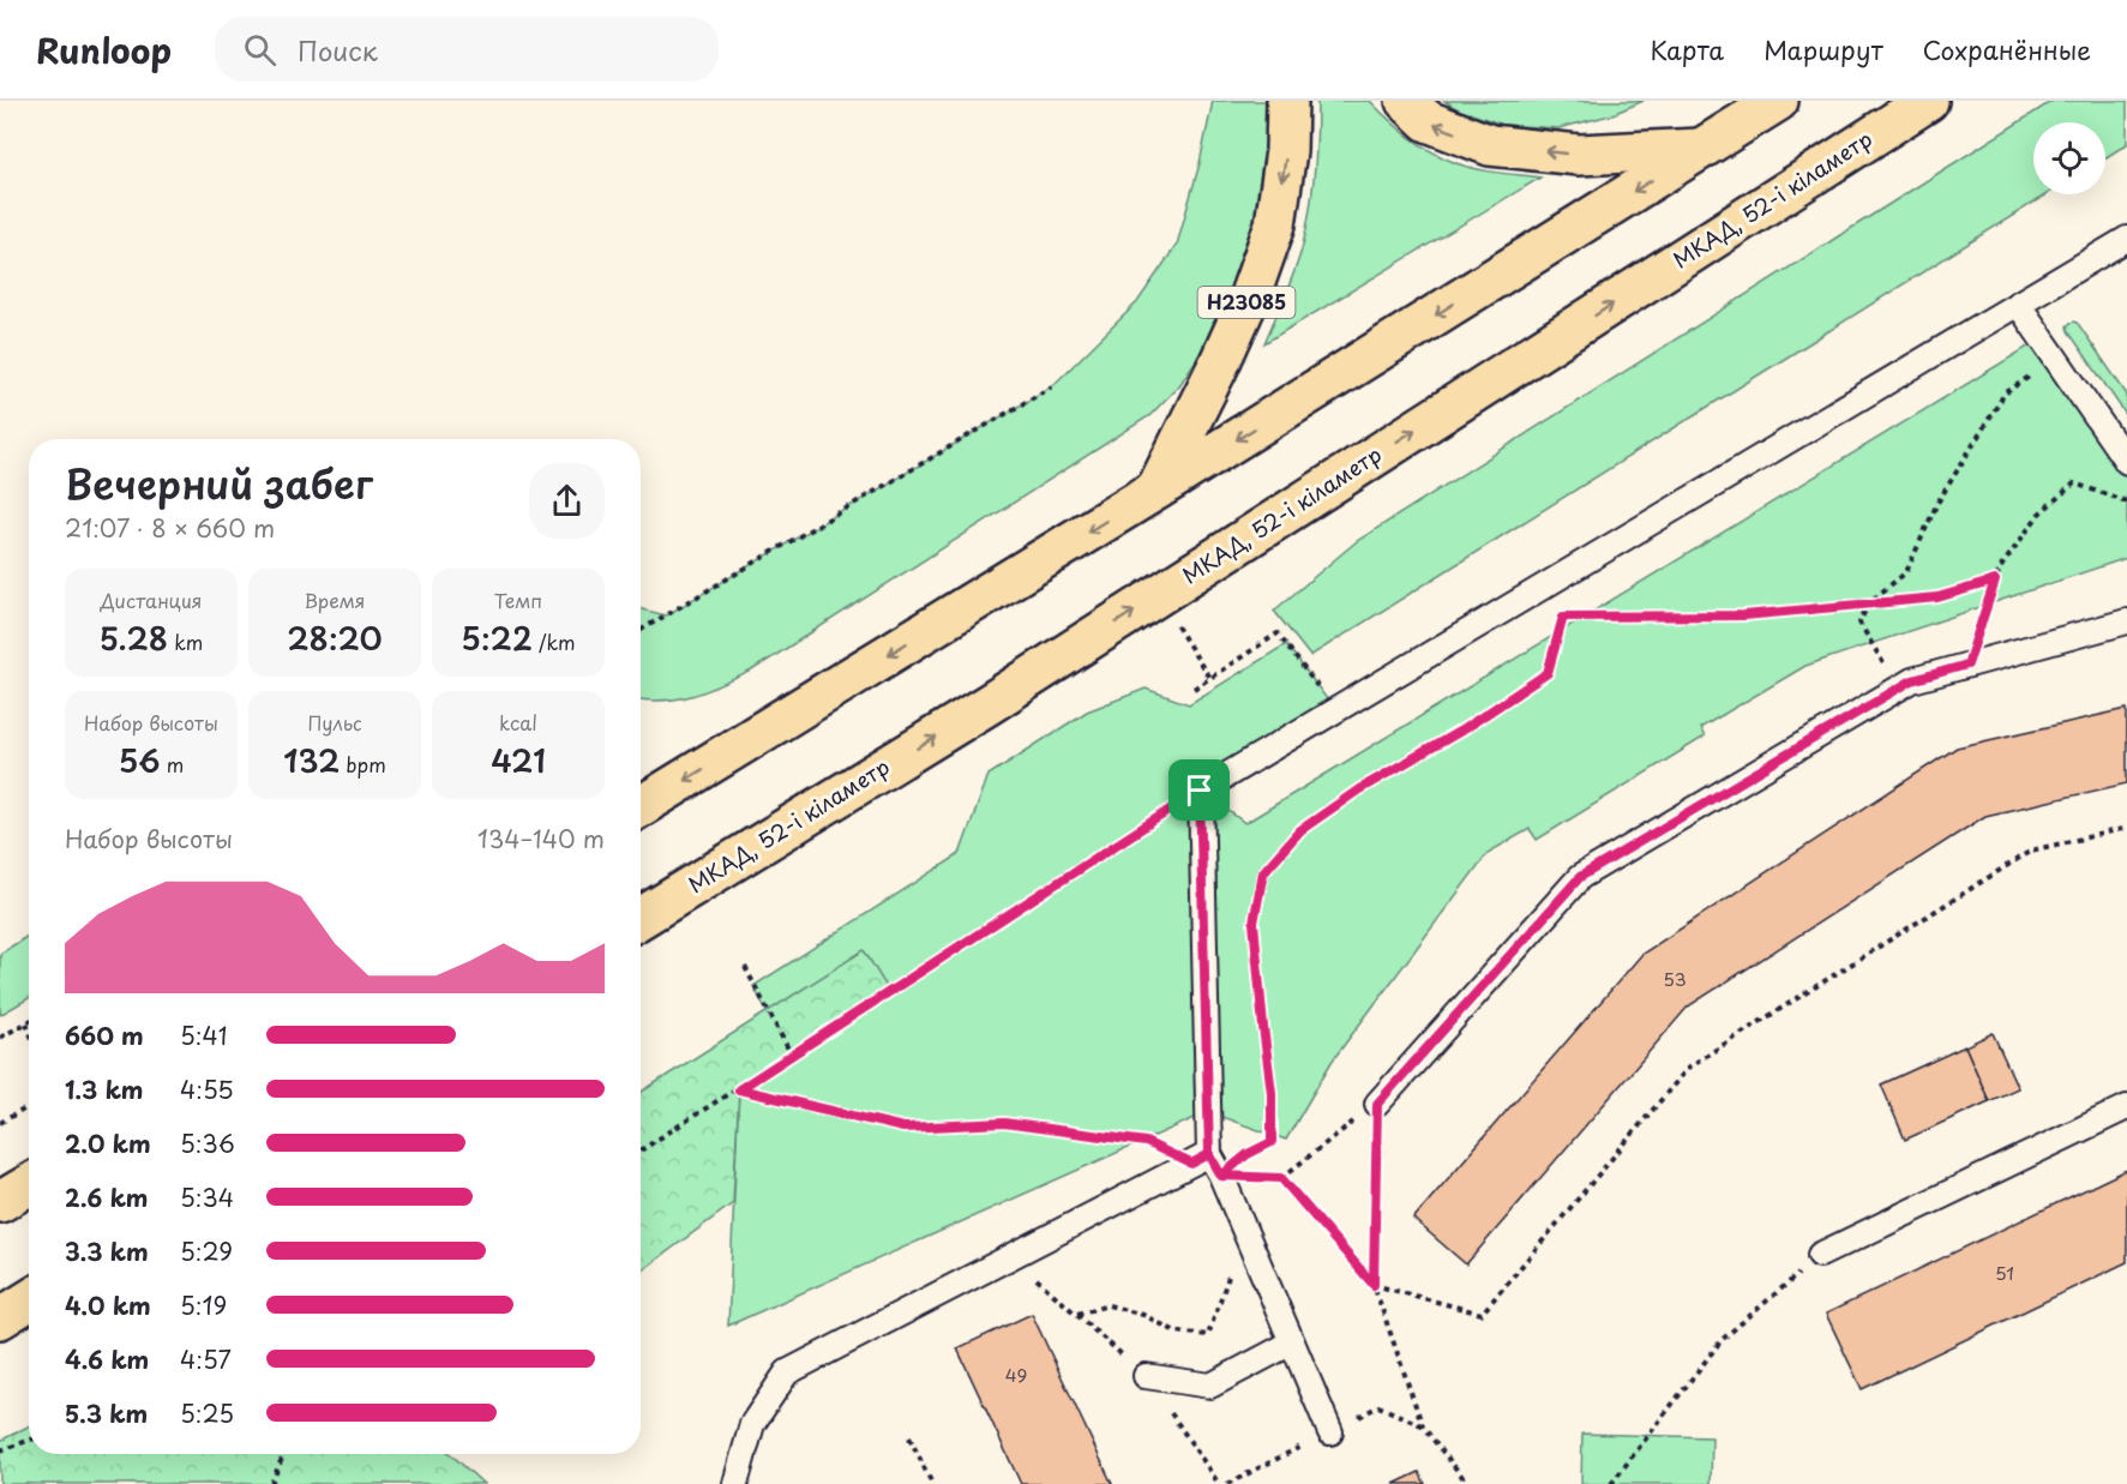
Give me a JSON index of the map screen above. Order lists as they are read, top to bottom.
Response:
{
  "streets": {
    "highway": ["МКАД, 52-і кіламетр", "Н23085"]
  },
  "house_numbers": ["53", "51", "49"],
  "page": {
    "header": "Runloop",
    "search": "Поиск",
    "nav": ["Карта", "Маршрут", "Сохранённые"],
    "heading": ["Вечерний забег", "21:07 · 8 × 660 m"],
    "stats": [
      ["Дистанция", "5.28 km"],
      ["Время", "28:20"],
      ["Темп", "5:22 /km"],
      ["Набор высоты", "56 m"],
      ["Пульс", "132 bpm"],
      ["kcal", "421"]
    ],
    "chart": ["Набор высоты", "134–140 m"],
    "list": [
      {
        "name": "660 m",
        "note": "5:41"
      },
      {
        "name": "1.3 km",
        "note": "4:55"
      },
      {
        "name": "2.0 km",
        "note": "5:36"
      },
      {
        "name": "2.6 km",
        "note": "5:34"
      },
      {
        "name": "3.3 km",
        "note": "5:29"
      },
      {
        "name": "4.0 km",
        "note": "5:19"
      },
      {
        "name": "4.6 km",
        "note": "4:57"
      },
      {
        "name": "5.3 km",
        "note": "5:25"
      }
    ]
  }
}
